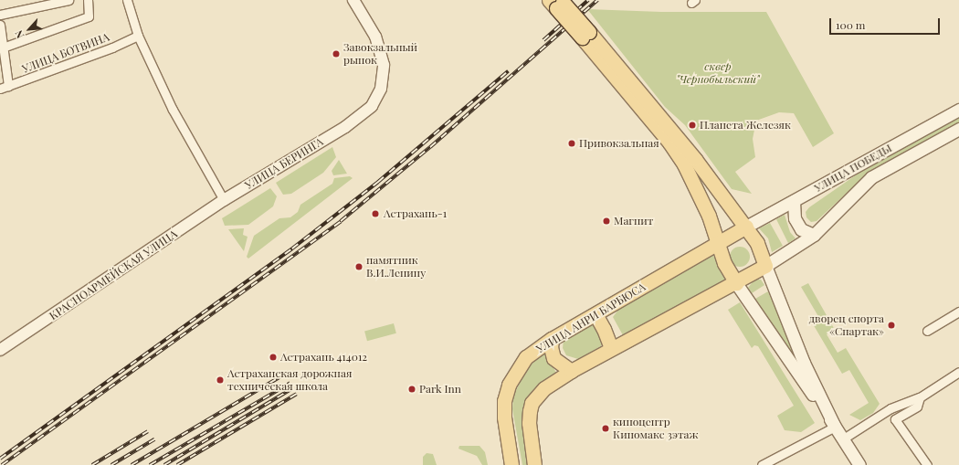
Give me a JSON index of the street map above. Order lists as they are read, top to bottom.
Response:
{
  "streets": {
    "main road": ["УЛИЦА ПОБЕДЫ", "УЛИЦА АНРИ БАРБЮСА"],
    "street": ["УЛИЦА БОТВИНА", "УЛИЦА БЕРИНГА", "КРАСНОАРМЕЙСКАЯ УЛИЦА"]
  },
  "crossings": [
    ["УЛИЦА БЕРИНГА", "КРАСНОАРМЕЙСКАЯ УЛИЦА"],
    ["УЛИЦА ПОБЕДЫ", "УЛИЦА АНРИ БАРБЮСА"]
  ],
  "parks": ["сквер \"Чернобыльский\""],
  "places": [
    "Завокзальный рынок",
    "Планета Железяк",
    "Привокзальная",
    "Астрахань-1",
    "Магнит",
    "памятник В.И.Ленину",
    "дворец спорта «Спартак»",
    "Астрахань 414012",
    "Астраханская дорожная техническая школа",
    "Park Inn",
    "киноцентр Киномакс 3этаж"
  ],
  "scale_bar": "100 m",
  "north": "bottom left"
}
